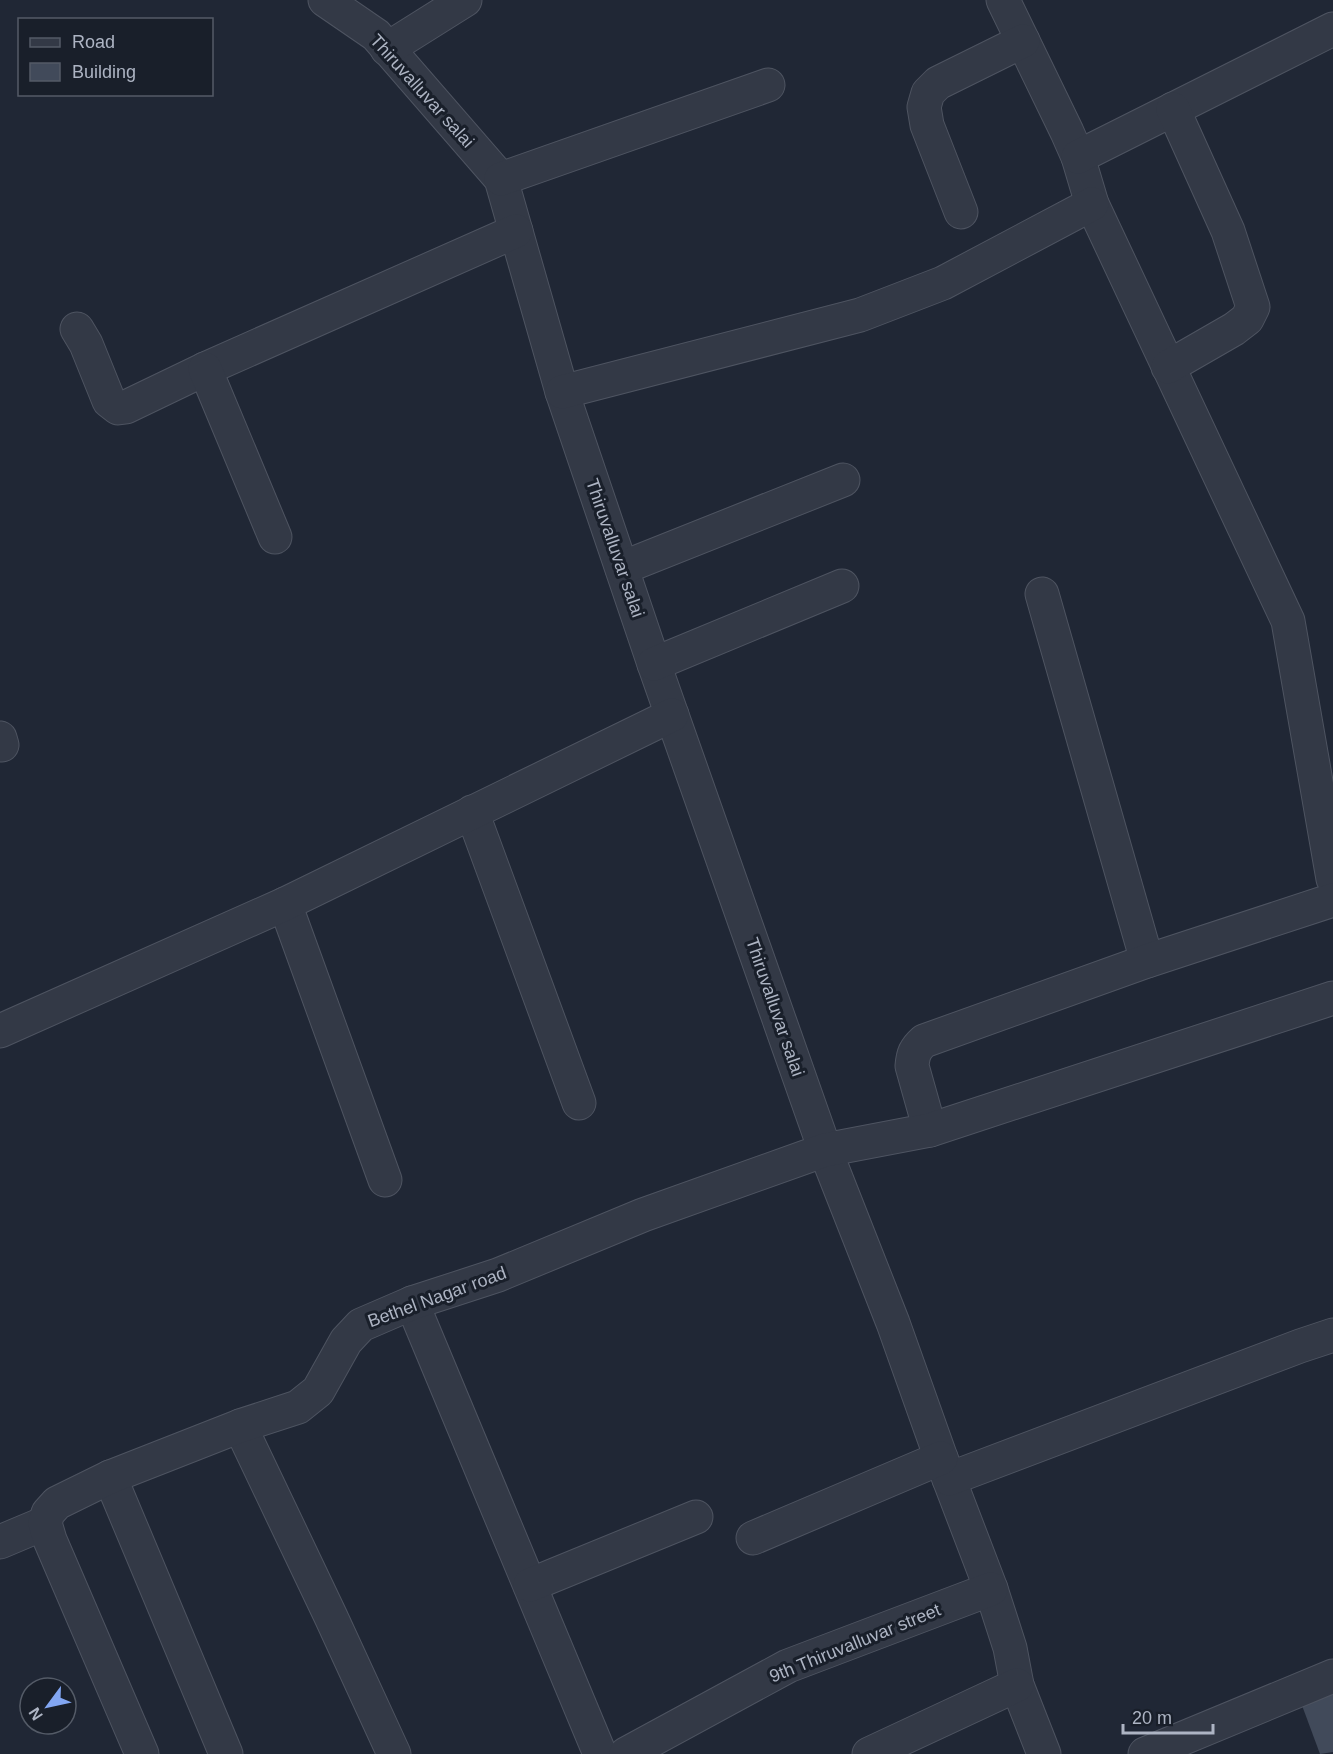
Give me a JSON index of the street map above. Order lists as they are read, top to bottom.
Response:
{
  "streets": {
    "street": ["Thiruvalluvar salai", "Bethel Nagar road", "9th Thiruvalluvar street"]
  },
  "crossings": [
    ["Thiruvalluvar salai", "Bethel Nagar road"],
    ["Thiruvalluvar salai", "9th Thiruvalluvar street"]
  ],
  "legend": ["Road", "Building"],
  "scale_bar": "20 m",
  "north": "bottom left"
}
